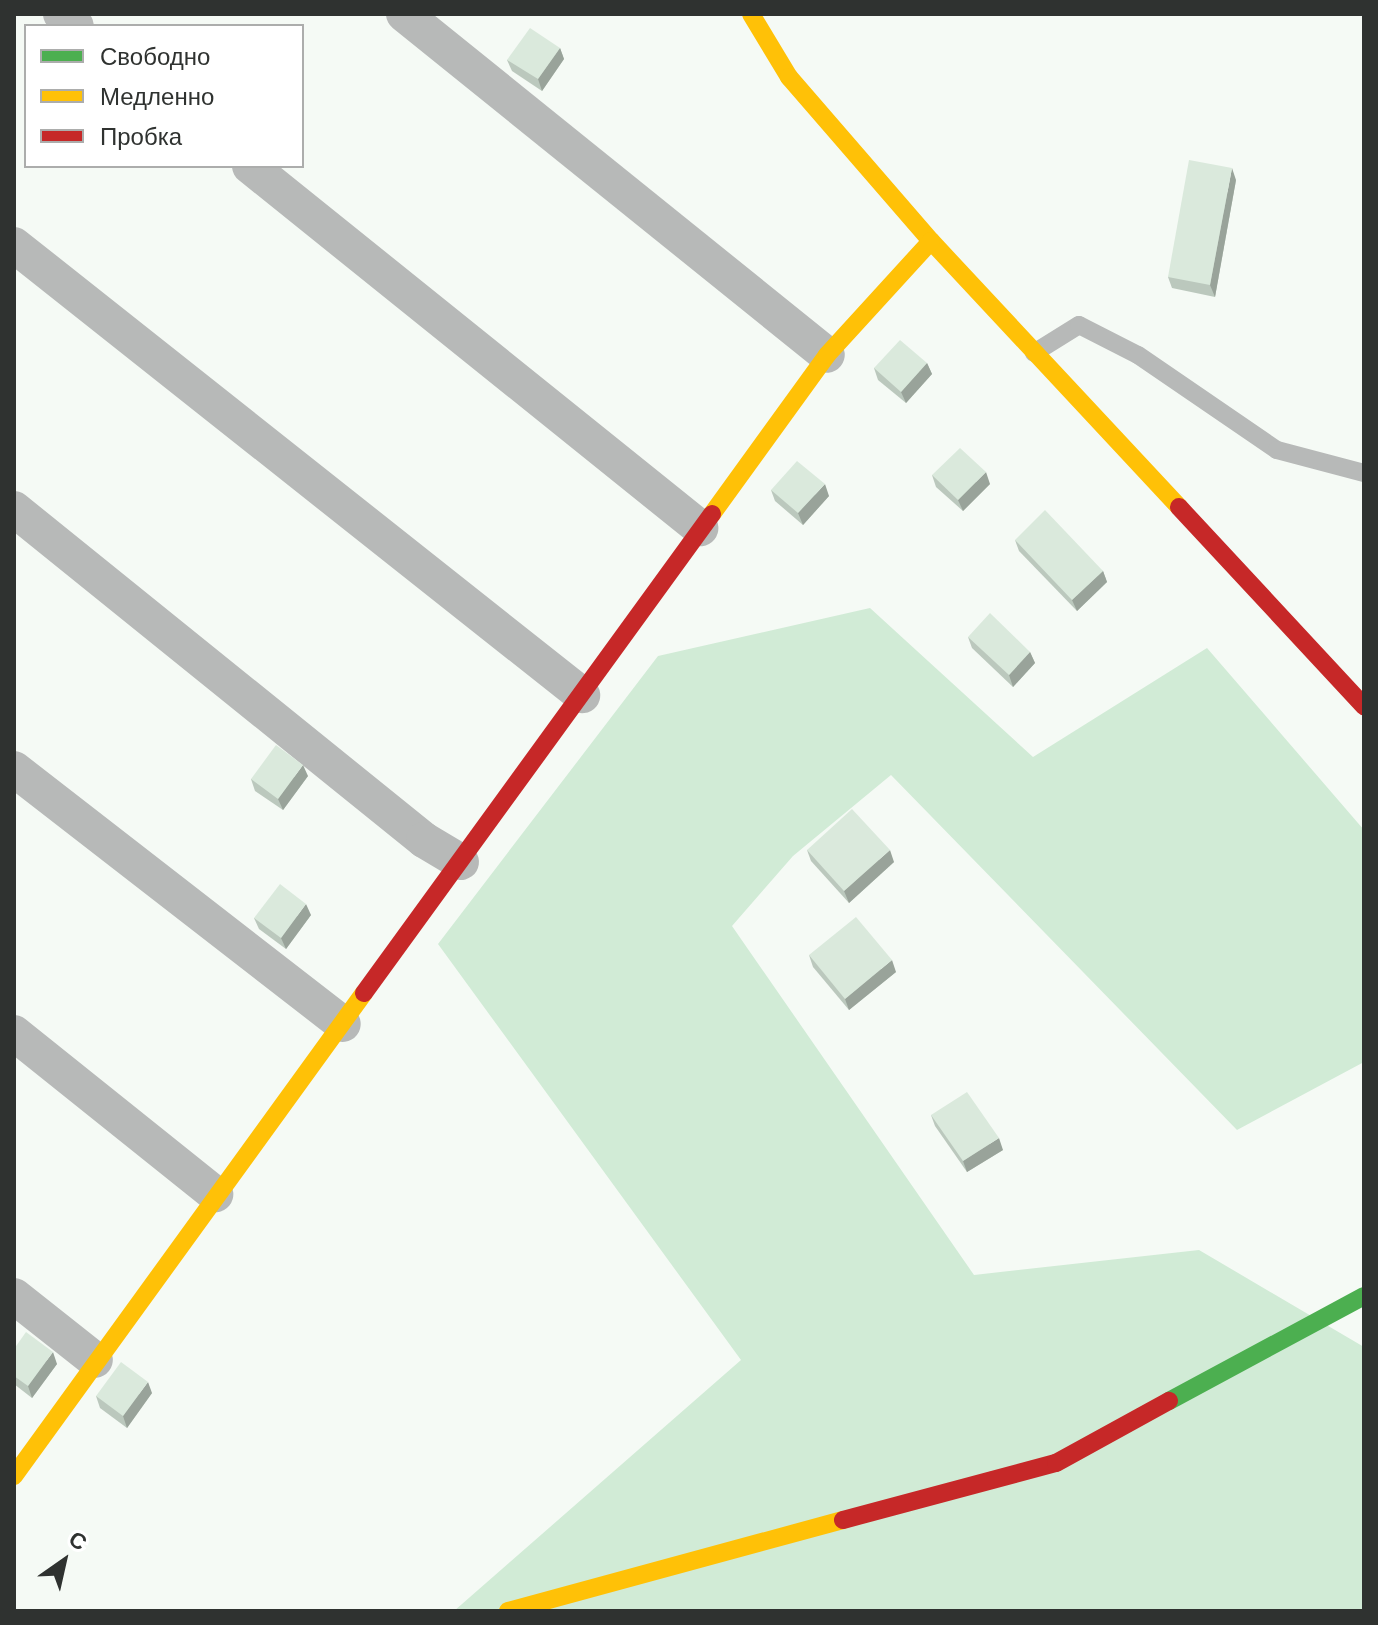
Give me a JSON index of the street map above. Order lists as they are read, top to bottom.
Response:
{
  "legend": ["Свободно", "Медленно", "Пробка"],
  "north": "top right"
}
